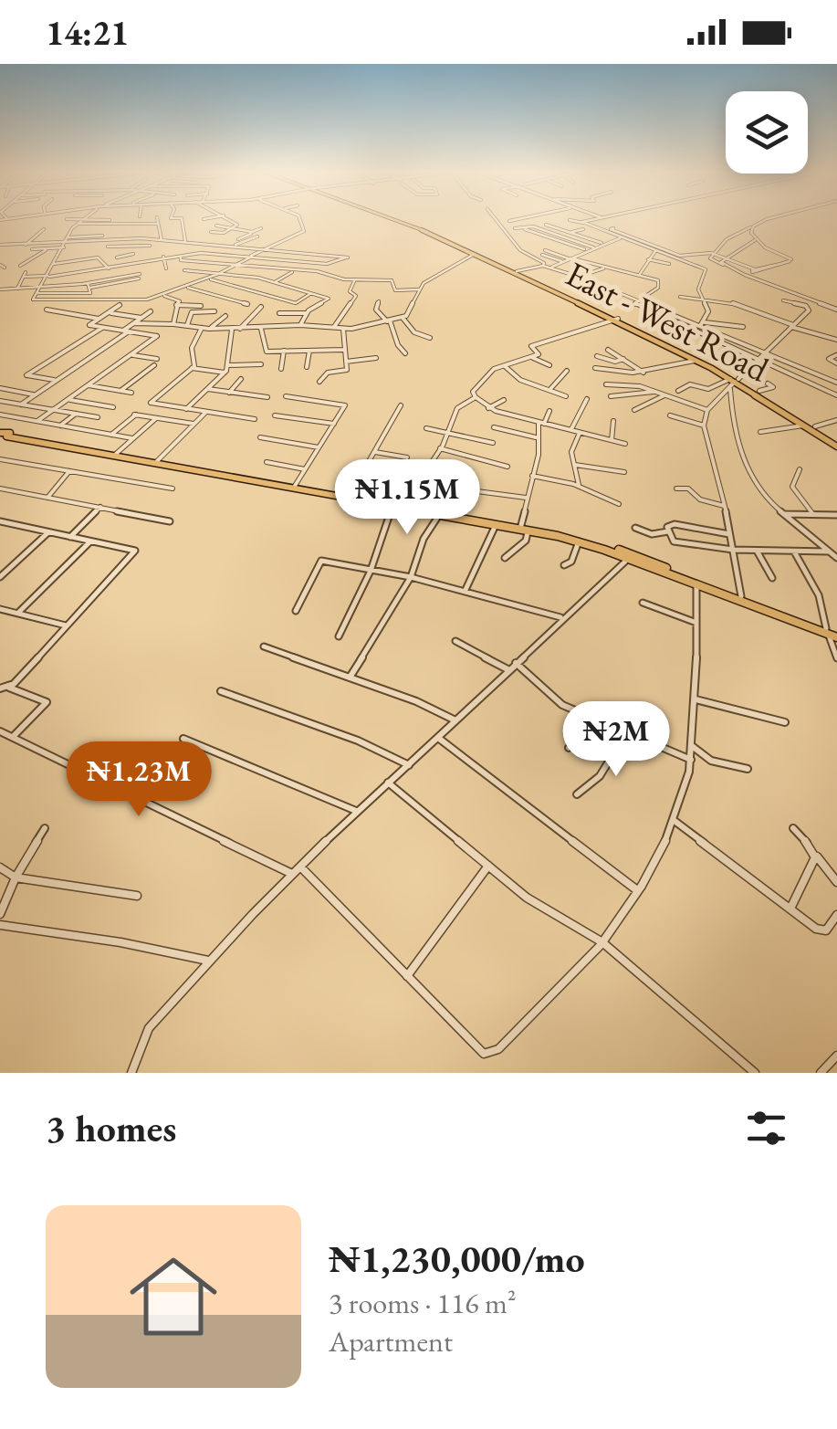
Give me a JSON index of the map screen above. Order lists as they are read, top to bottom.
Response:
{
  "streets": {
    "main road": ["East - West Road"]
  },
  "page": {
    "status": "14:21",
    "price": ["₦1.15M", "₦2M", "₦1.23M"],
    "heading": "3 homes",
    "list": [
      {
        "name": "₦1,230,000/mo",
        "note": "3 rooms · 116 m² · Apartment"
      }
    ]
  }
}
